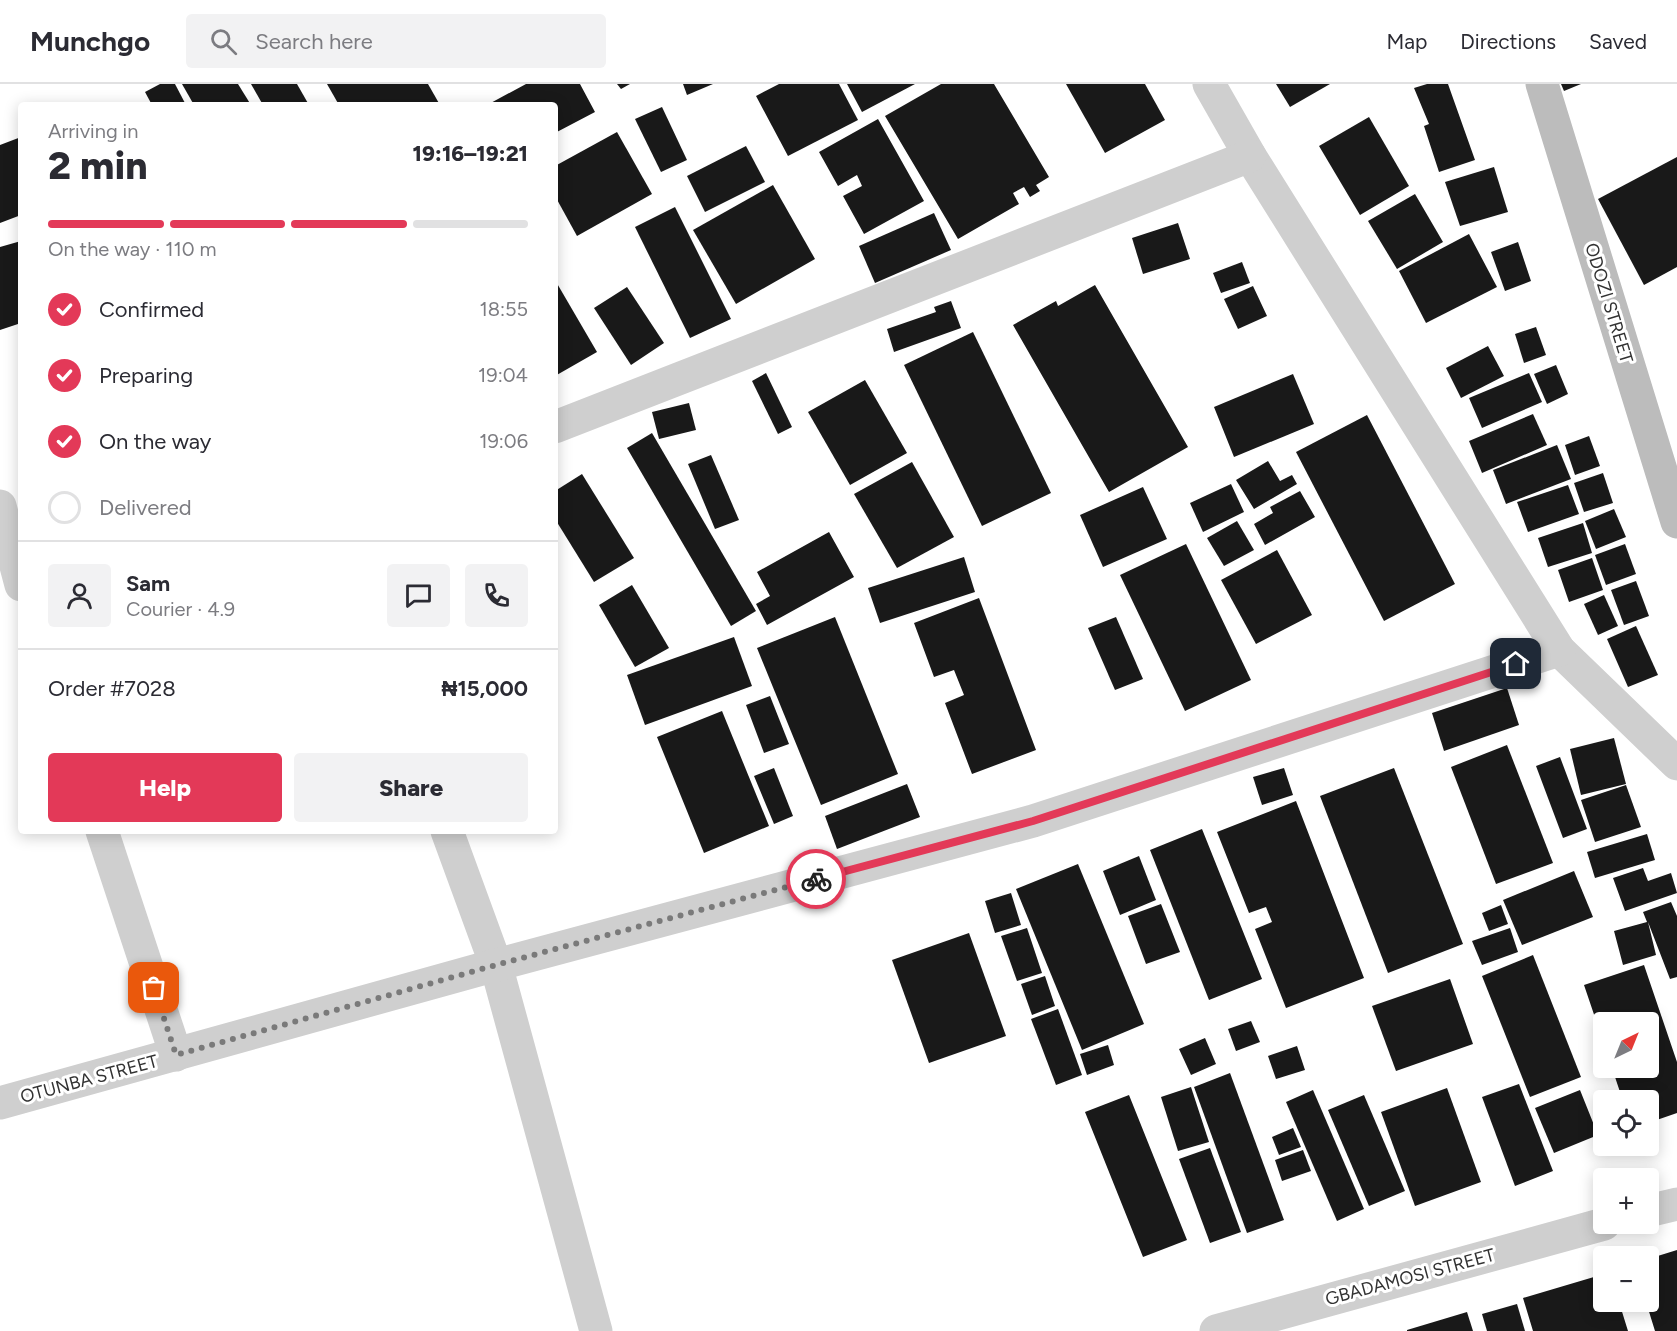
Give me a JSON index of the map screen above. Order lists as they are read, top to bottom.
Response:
{
  "streets": {
    "main road": ["ODOZI STREET"],
    "street": ["OTUNBA STREET", "GBADAMOSI STREET"]
  },
  "north": "top right",
  "page": {
    "header": "Munchgo",
    "search": "Search here",
    "nav": ["Map", "Directions", "Saved"],
    "heading": ["2 min", "Arriving in", "19:16–19:21"],
    "panel": [
      "Sam",
      "Courier · 4.9",
      "Order #7028",
      "₦15,000"
    ],
    "bar": "On the way · 110 m",
    "list": [
      ["Confirmed", "18:55"],
      ["Preparing", "19:04"],
      ["On the way", "19:06"],
      "Delivered"
    ],
    "buttons": ["Help", "Share"],
    "map_buttons": ["+", "−"]
  }
}
